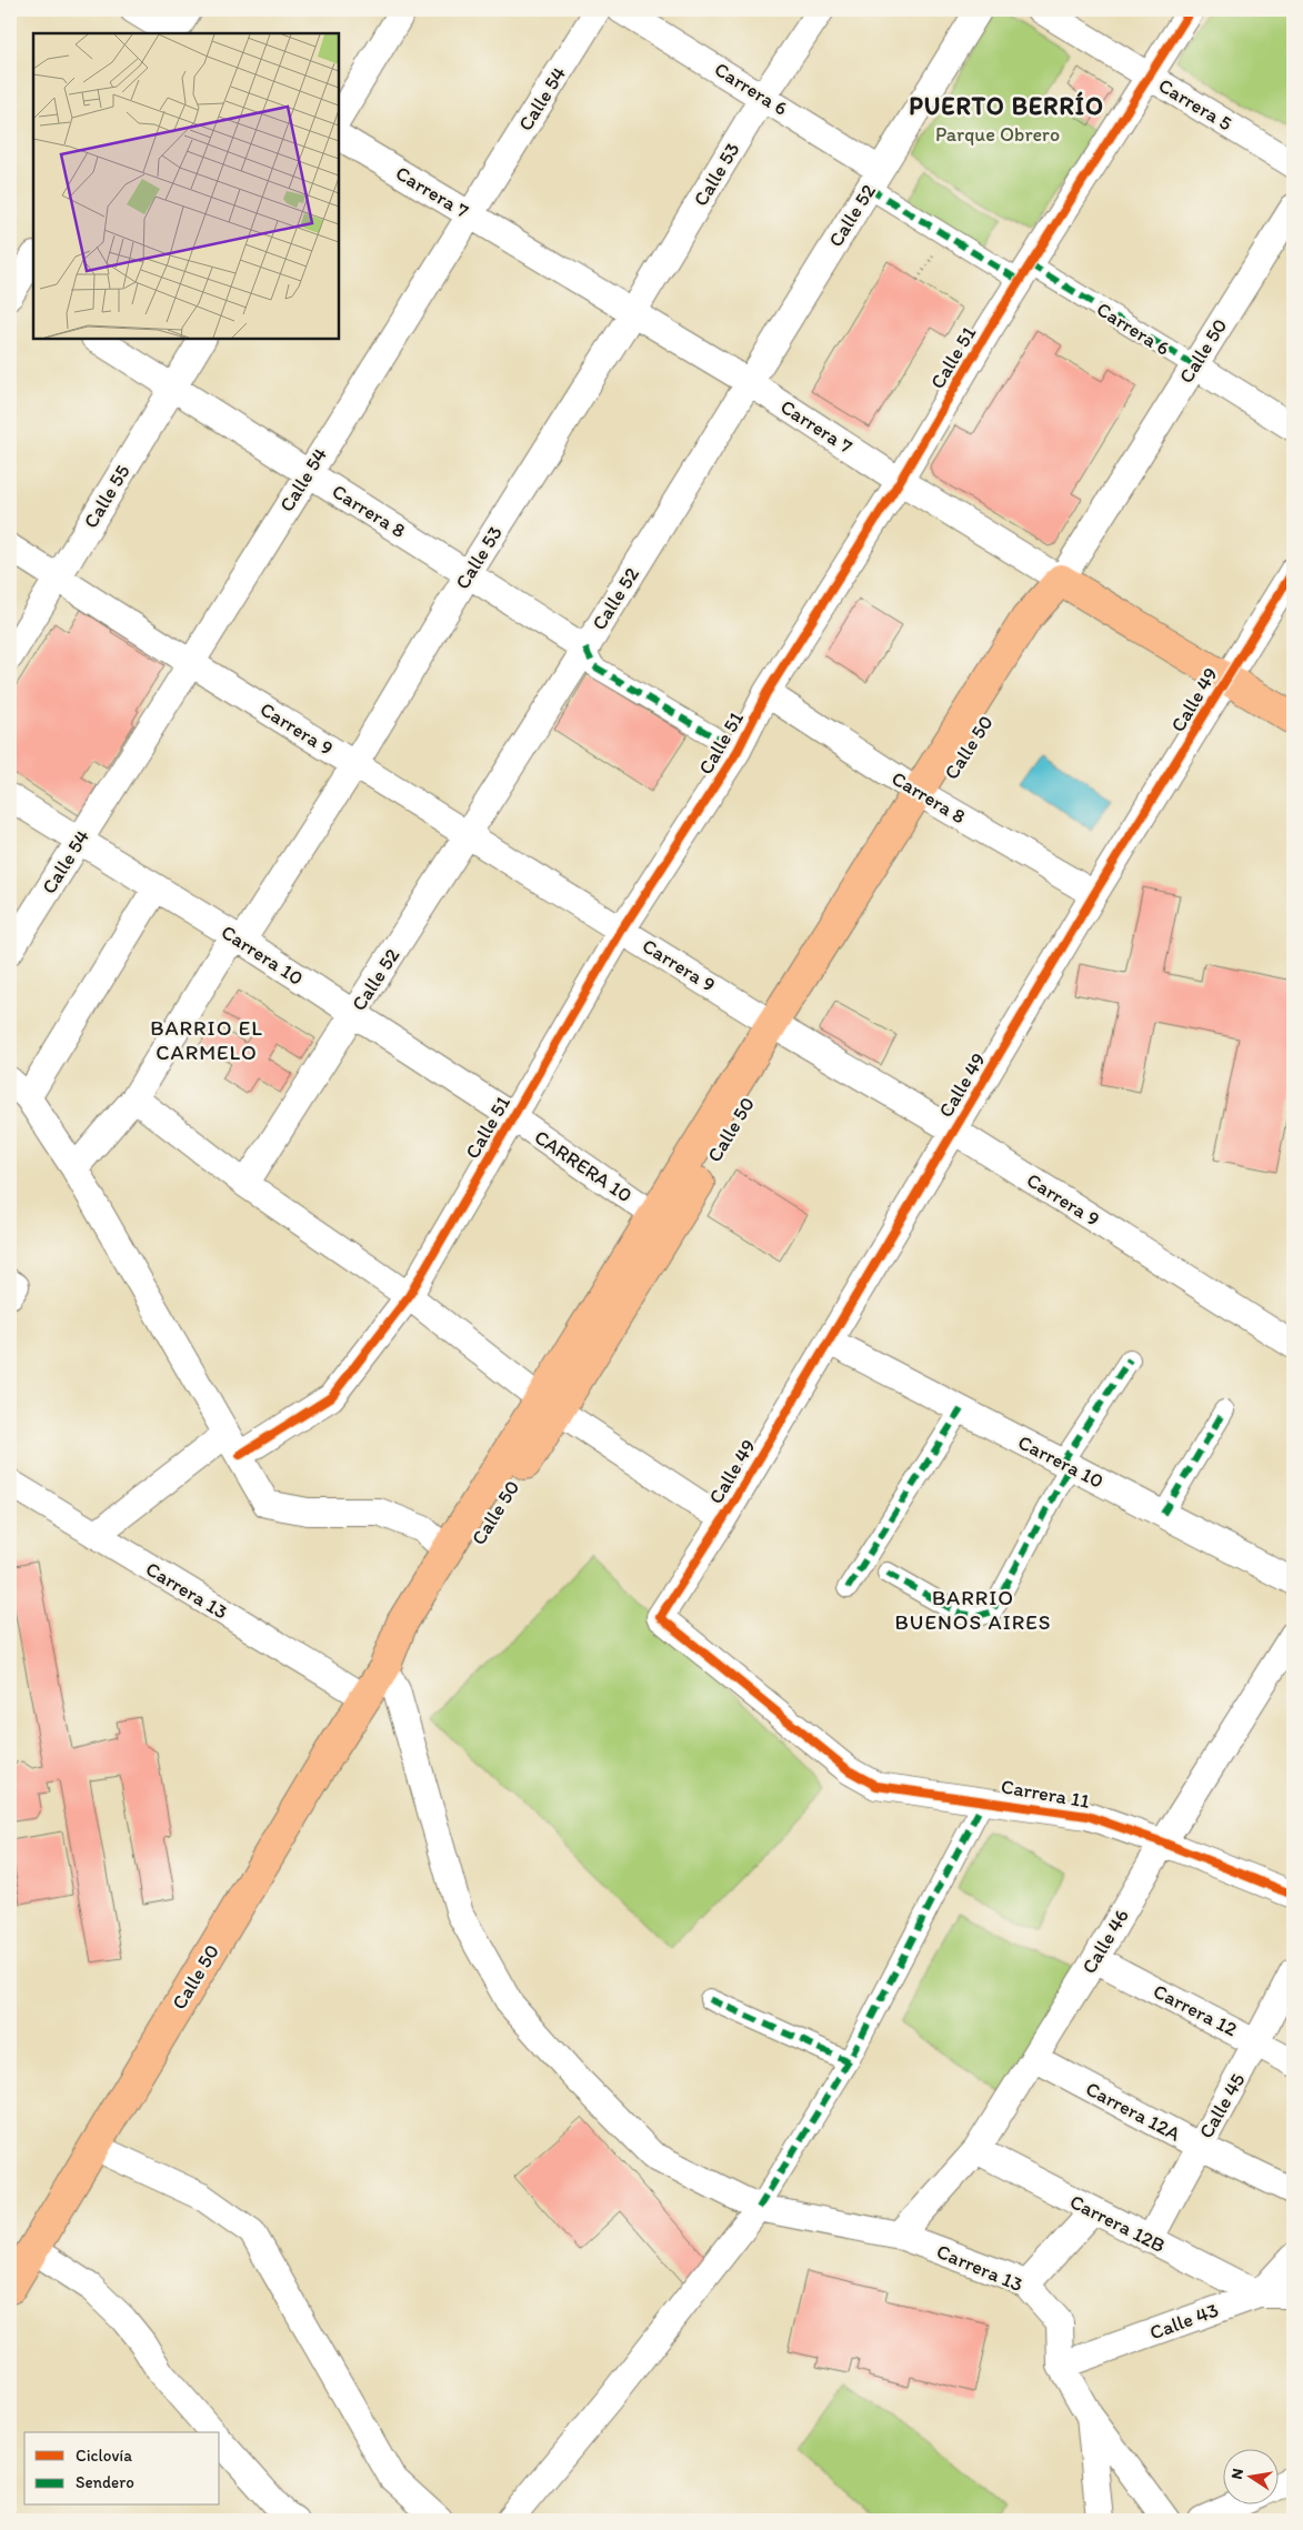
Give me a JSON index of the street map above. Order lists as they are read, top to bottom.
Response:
{
  "streets": {
    "main road": ["Carrera 7", "Calle 50"],
    "street": [
      "Carrera 6",
      "Calle 54",
      "Carrera 5",
      "Calle 53",
      "Calle 52",
      "Calle 51",
      "Calle 55",
      "Carrera 8",
      "Calle 49",
      "Carrera 9",
      "Carrera 10",
      "CARRERA 10",
      "Carrera 13",
      "Carrera 11",
      "Calle 46",
      "Carrera 12",
      "Calle 45",
      "Carrera 12A",
      "Carrera 12B",
      "Calle 43"
    ]
  },
  "crossings": [
    ["Carrera 6", "Calle 53"],
    ["Carrera 6", "Calle 52"],
    ["Carrera 6", "Calle 50"],
    ["Carrera 6", "Calle 51"],
    ["Calle 54", "Carrera 7"],
    ["Calle 54", "Carrera 8"],
    ["Calle 54", "Carrera 9"],
    ["Calle 54", "Carrera 10"],
    ["Carrera 5", "Calle 51"],
    ["Calle 53", "Carrera 7"],
    ["Calle 53", "Carrera 8"],
    ["Calle 53", "Carrera 9"],
    ["Calle 53", "Carrera 10"],
    ["Carrera 7", "Calle 52"],
    ["Carrera 7", "Calle 50"],
    ["Carrera 7", "Calle 51"],
    ["Carrera 7", "Calle 49"],
    ["Calle 52", "Carrera 8"],
    ["Calle 52", "Carrera 9"],
    ["Calle 52", "Carrera 10"],
    ["Calle 50", "Carrera 8"],
    ["Calle 50", "Carrera 9"],
    ["Calle 50", "CARRERA 10"],
    ["Calle 50", "Carrera 13"],
    ["Calle 51", "Carrera 8"],
    ["Calle 51", "Carrera 9"],
    ["Calle 51", "Carrera 10"],
    ["Calle 51", "CARRERA 10"],
    ["Calle 51", "Carrera 13"],
    ["Calle 55", "Carrera 8"],
    ["Calle 55", "Carrera 9"],
    ["Carrera 8", "Calle 49"],
    ["Calle 49", "Carrera 9"],
    ["Calle 49", "Carrera 10"],
    ["Calle 49", "Carrera 11"],
    ["Carrera 10", "CARRERA 10"],
    ["Carrera 13", "Calle 46"],
    ["Carrera 13", "Calle 43"],
    ["Carrera 11", "Calle 46"],
    ["Calle 46", "Carrera 12"],
    ["Calle 46", "Carrera 12A"],
    ["Calle 46", "Carrera 12B"],
    ["Carrera 12", "Calle 45"],
    ["Calle 45", "Carrera 12A"],
    ["Calle 45", "Carrera 12B"],
    ["Carrera 12B", "Calle 43"]
  ],
  "districts": ["PUERTO BERRÍO", "BARRIO EL CARMELO", "BARRIO BUENOS AIRES"],
  "parks": ["Parque Obrero"],
  "legend": ["Ciclovía", "Sendero"],
  "north": "left"
}
